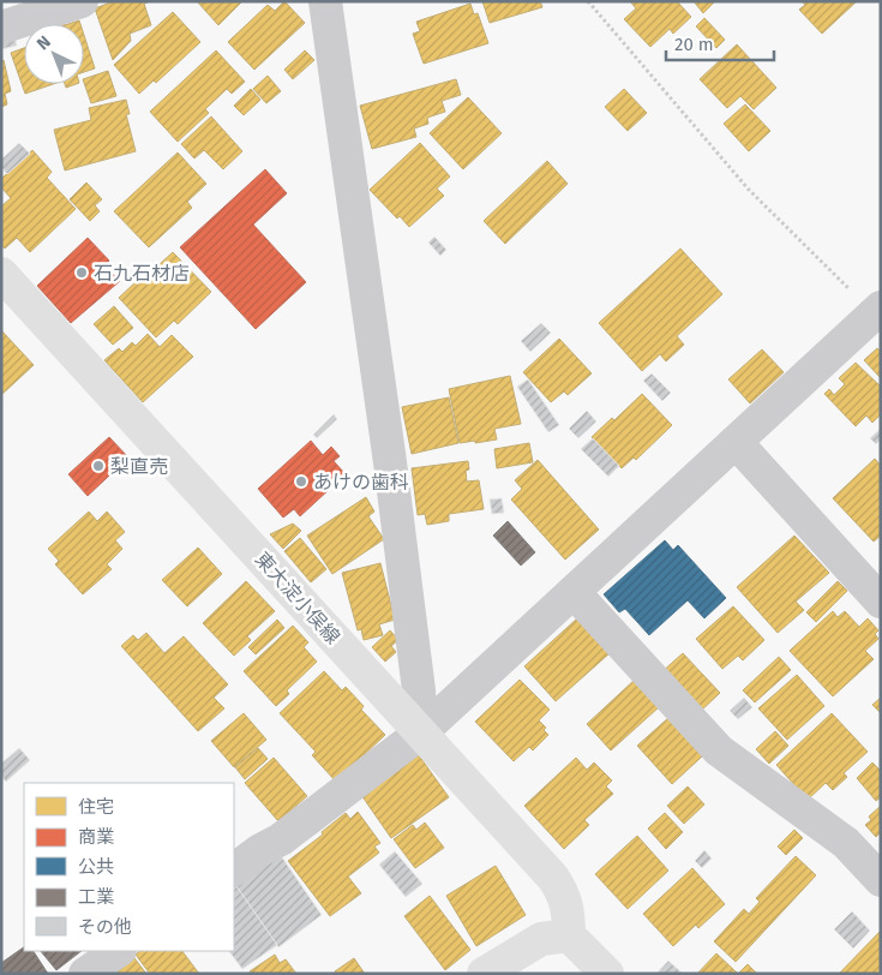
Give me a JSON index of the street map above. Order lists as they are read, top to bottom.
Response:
{
  "streets": {
    "main road": ["東大淀小俣線"]
  },
  "places": ["石九石材店", "梨直売", "あけの歯科"],
  "legend": [
    "住宅",
    "商業",
    "公共",
    "工業",
    "その他"
  ],
  "scale_bar": "20 m",
  "north": "top left"
}
